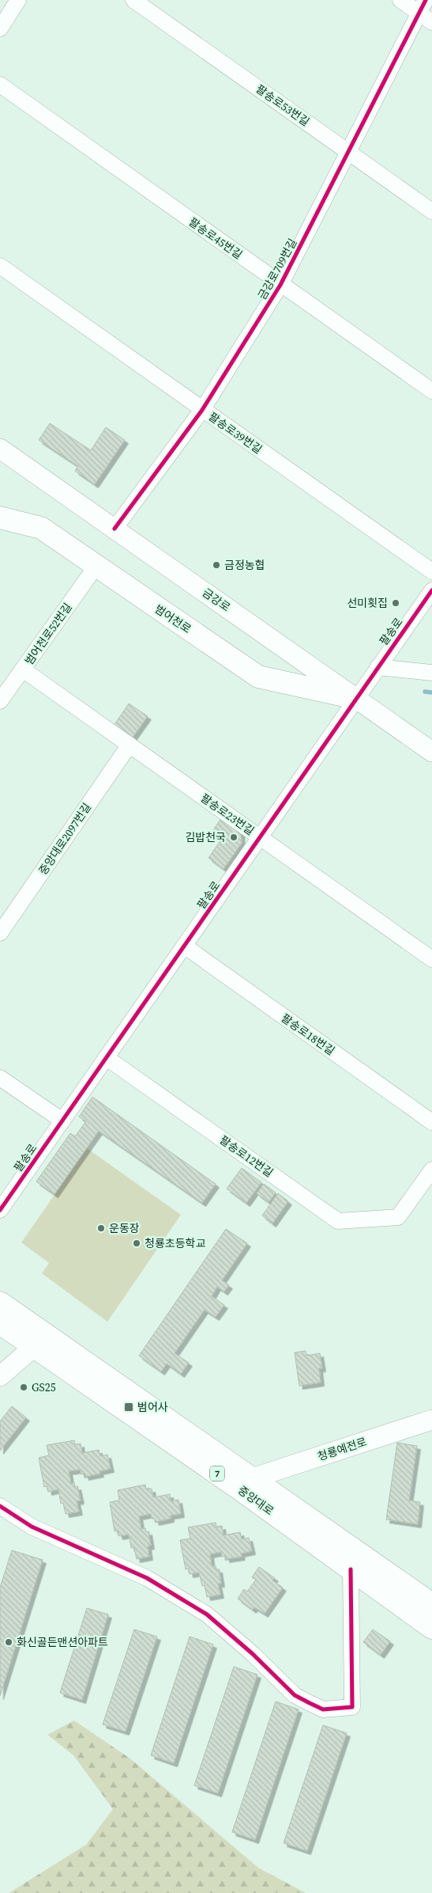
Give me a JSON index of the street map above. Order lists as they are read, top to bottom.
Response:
{
  "streets": {
    "main road": ["범어천로", "7", "중앙대로"],
    "street": [
      "팔송로53번길",
      "팔송로45번길",
      "금강로709번길",
      "팔송로39번길",
      "금강로",
      "팔송로",
      "범어천로52번길",
      "팔송로23번길",
      "중앙대로2097번길",
      "팔송로18번길",
      "팔송로12번길",
      "청룡예전로"
    ]
  },
  "crossings": [
    ["팔송로53번길", "금강로709번길"],
    ["팔송로45번길", "금강로709번길"],
    ["금강로709번길", "팔송로39번길"],
    ["금강로709번길", "금강로"],
    ["금강로", "범어천로"],
    ["금강로", "팔송로"],
    ["범어천로", "팔송로"],
    ["범어천로", "범어천로52번길"],
    ["팔송로", "팔송로23번길"],
    ["팔송로", "팔송로18번길"],
    ["팔송로", "팔송로12번길"],
    ["범어천로52번길", "팔송로23번길"],
    ["팔송로23번길", "중앙대로2097번길"],
    ["청룡예전로", "중앙대로"]
  ],
  "places": {
    "other": [
      "금정농협",
      "선미횟집",
      "김밥천국",
      "운동장",
      "청룡초등학교",
      "GS25",
      "화신골든맨션아파트"
    ],
    "transit": ["범어사"]
  }
}
